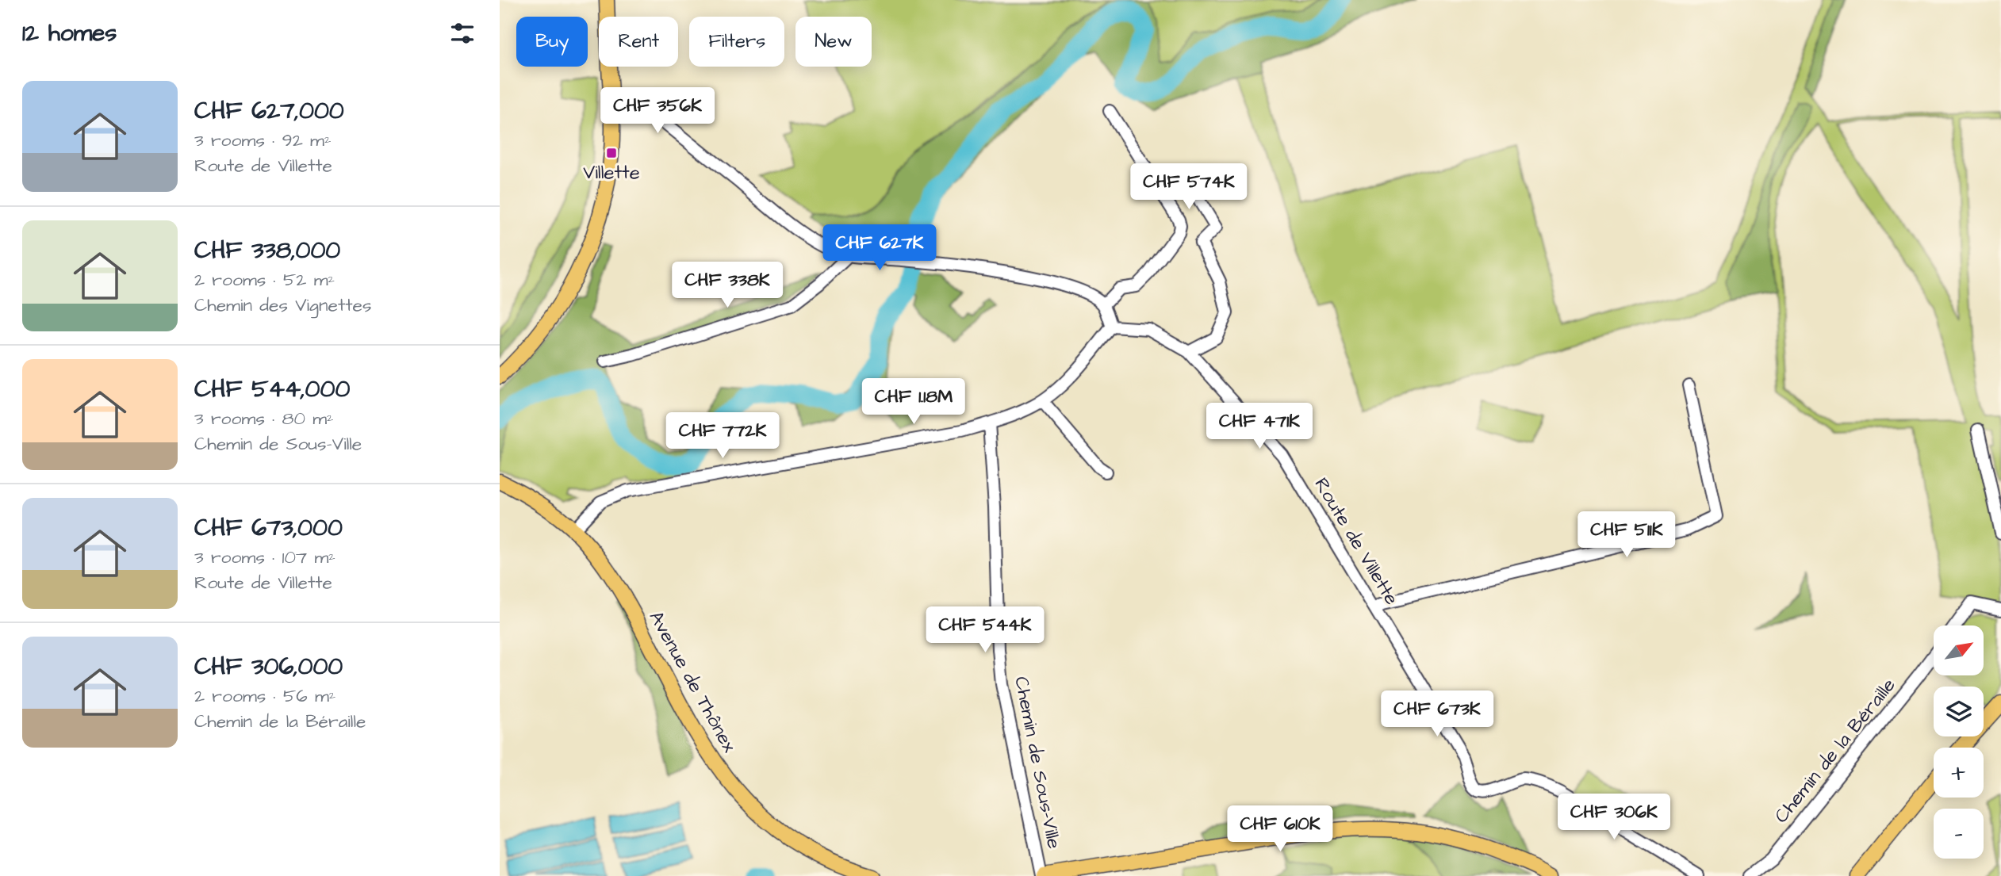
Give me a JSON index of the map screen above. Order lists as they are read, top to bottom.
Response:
{
  "streets": {
    "main road": ["Avenue de Thônex"],
    "street": ["Route de Villette", "Chemin de la Béraille", "Chemin de Sous-Ville"]
  },
  "places": {
    "transit": ["Villette"]
  },
  "north": "top right",
  "page": {
    "heading": "12 homes",
    "chip": [
      "Buy",
      "Rent",
      "Filters",
      "New"
    ],
    "list": [
      {
        "name": "CHF 627,000",
        "note": "3 rooms · 92 m² · Route de Villette"
      },
      {
        "name": "CHF 338,000",
        "note": "2 rooms · 52 m² · Chemin des Vignettes"
      },
      {
        "name": "CHF 544,000",
        "note": "3 rooms · 80 m² · Chemin de Sous-Ville"
      },
      {
        "name": "CHF 673,000",
        "note": "3 rooms · 107 m² · Route de Villette"
      },
      {
        "name": "CHF 306,000",
        "note": "2 rooms · 56 m² · Chemin de la Béraille"
      }
    ],
    "price": [
      "CHF 356K",
      "CHF 574K",
      "CHF 627K",
      "CHF 338K",
      "CHF 1.18M",
      "CHF 471K",
      "CHF 772K",
      "CHF 511K",
      "CHF 544K",
      "CHF 673K",
      "CHF 306K",
      "CHF 610K"
    ],
    "map_buttons": ["+", "−"]
  }
}
